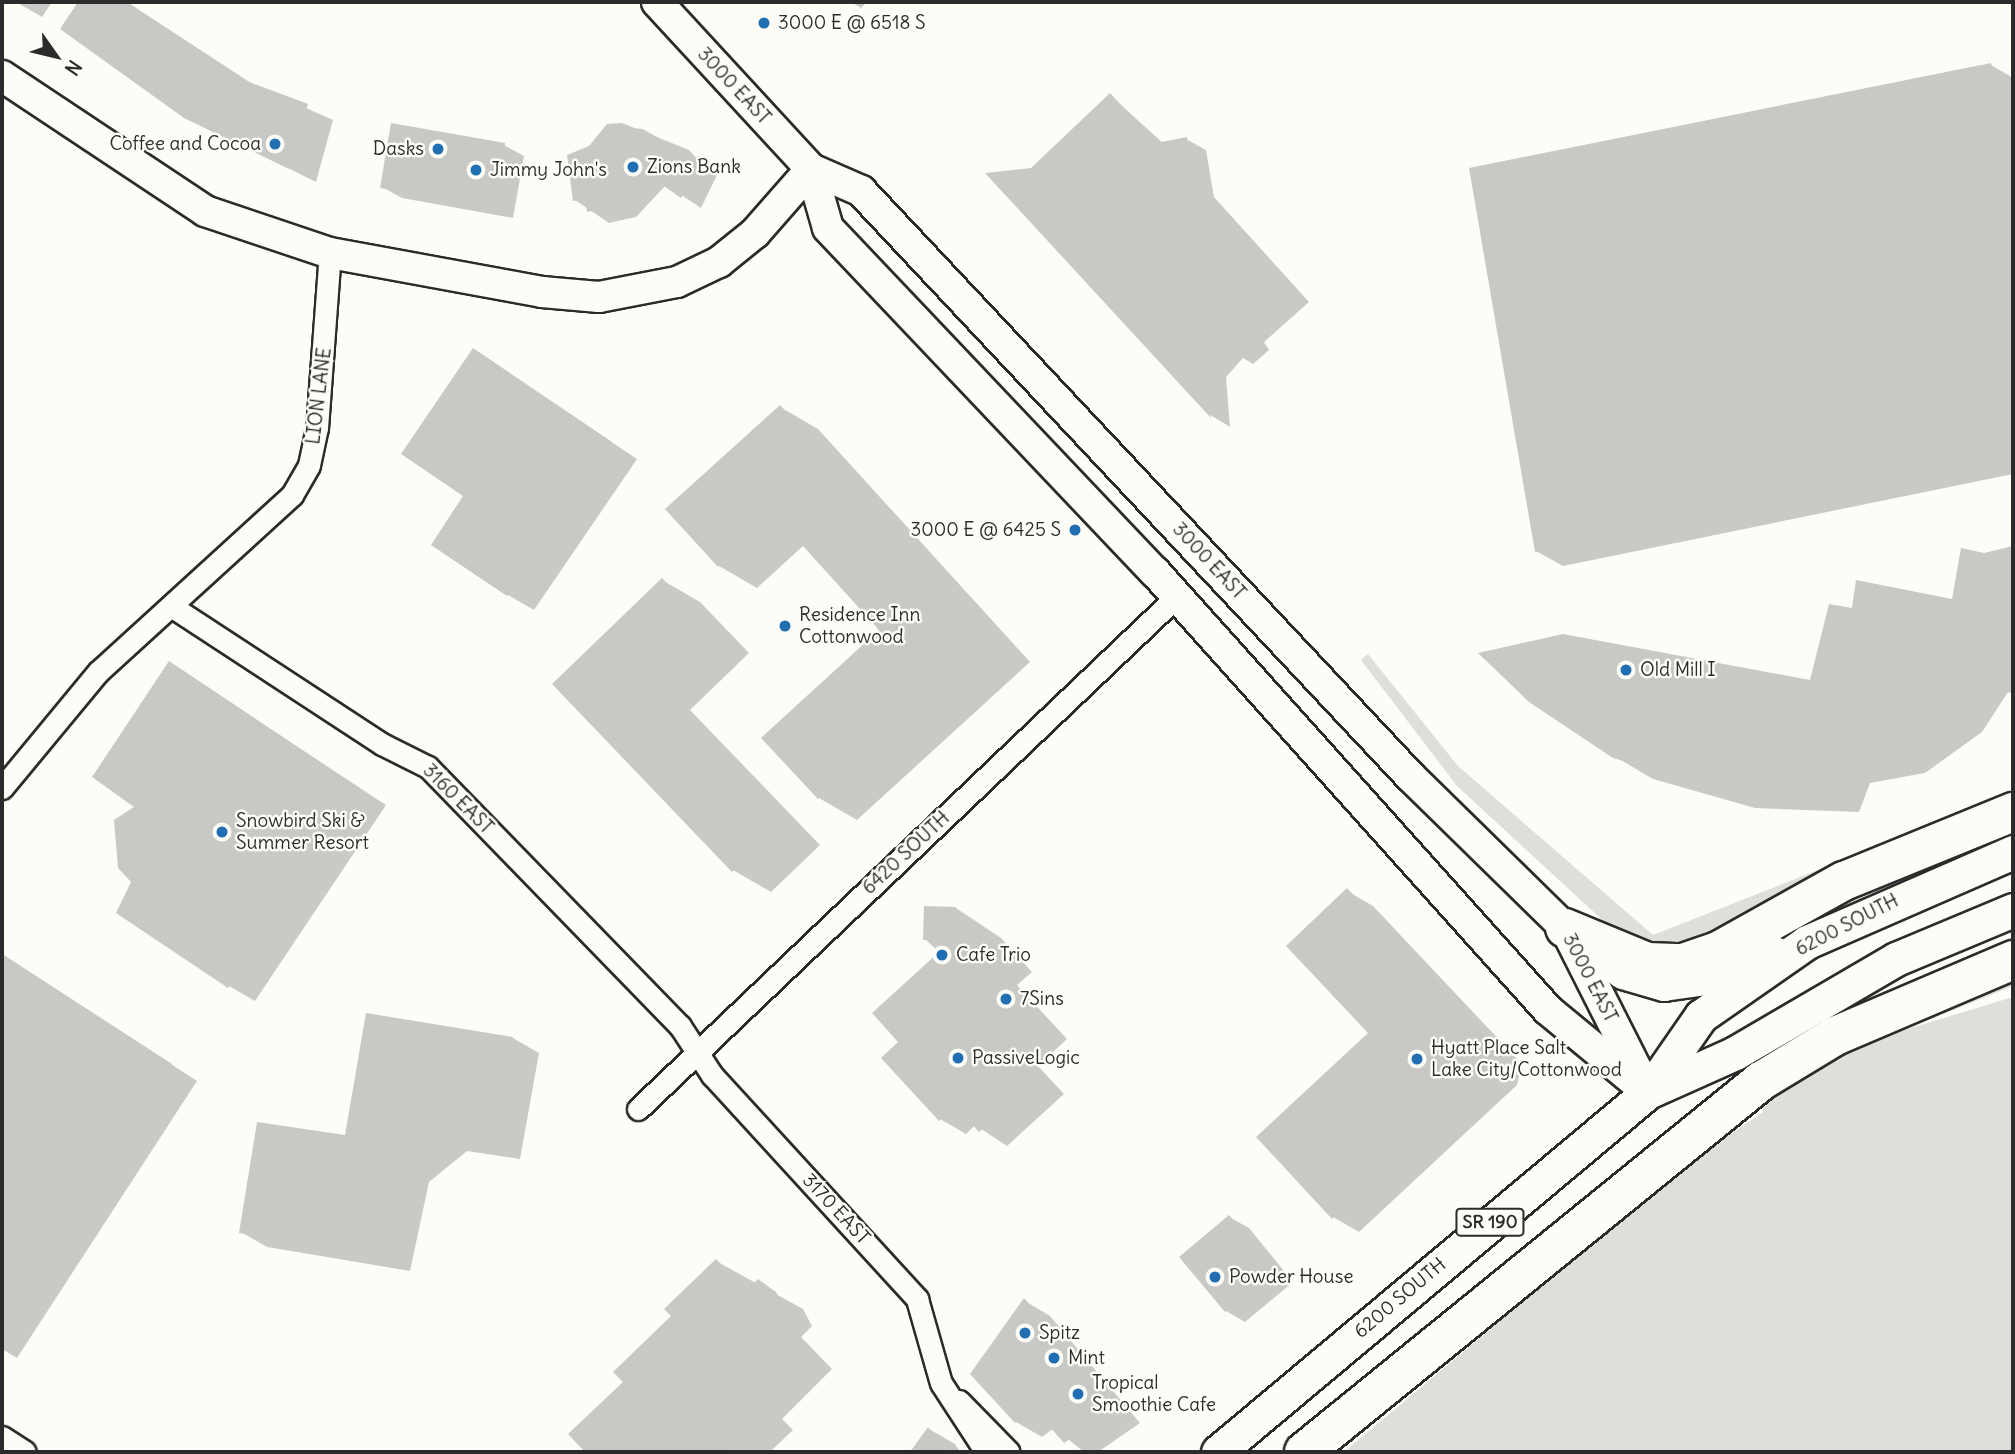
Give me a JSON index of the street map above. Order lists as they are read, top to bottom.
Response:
{
  "streets": {
    "main road": ["3000 EAST", "6200 SOUTH", "SR 190"],
    "street": [
      "LION LANE",
      "3160 EAST",
      "6420 SOUTH",
      "3170 EAST"
    ]
  },
  "crossings": [
    ["3000 EAST", "6420 SOUTH"],
    ["3000 EAST", "6200 SOUTH"],
    ["LION LANE", "3160 EAST"],
    ["3160 EAST", "6420 SOUTH"],
    ["3160 EAST", "3170 EAST"],
    ["6420 SOUTH", "3170 EAST"]
  ],
  "places": [
    "3000 E @ 6518 S",
    "Coffee and Cocoa",
    "Dasks",
    "Zions Bank",
    "Jimmy John's",
    "3000 E @ 6425 S",
    "Residence Inn Cottonwood",
    "Old Mill I",
    "Snowbird Ski & Summer Resort",
    "Cafe Trio",
    "7Sins",
    "PassiveLogic",
    "Hyatt Place Salt Lake City/Cottonwood",
    "Powder House",
    "Spitz",
    "Mint",
    "Tropical Smoothie Cafe"
  ],
  "north": "bottom right"
}
